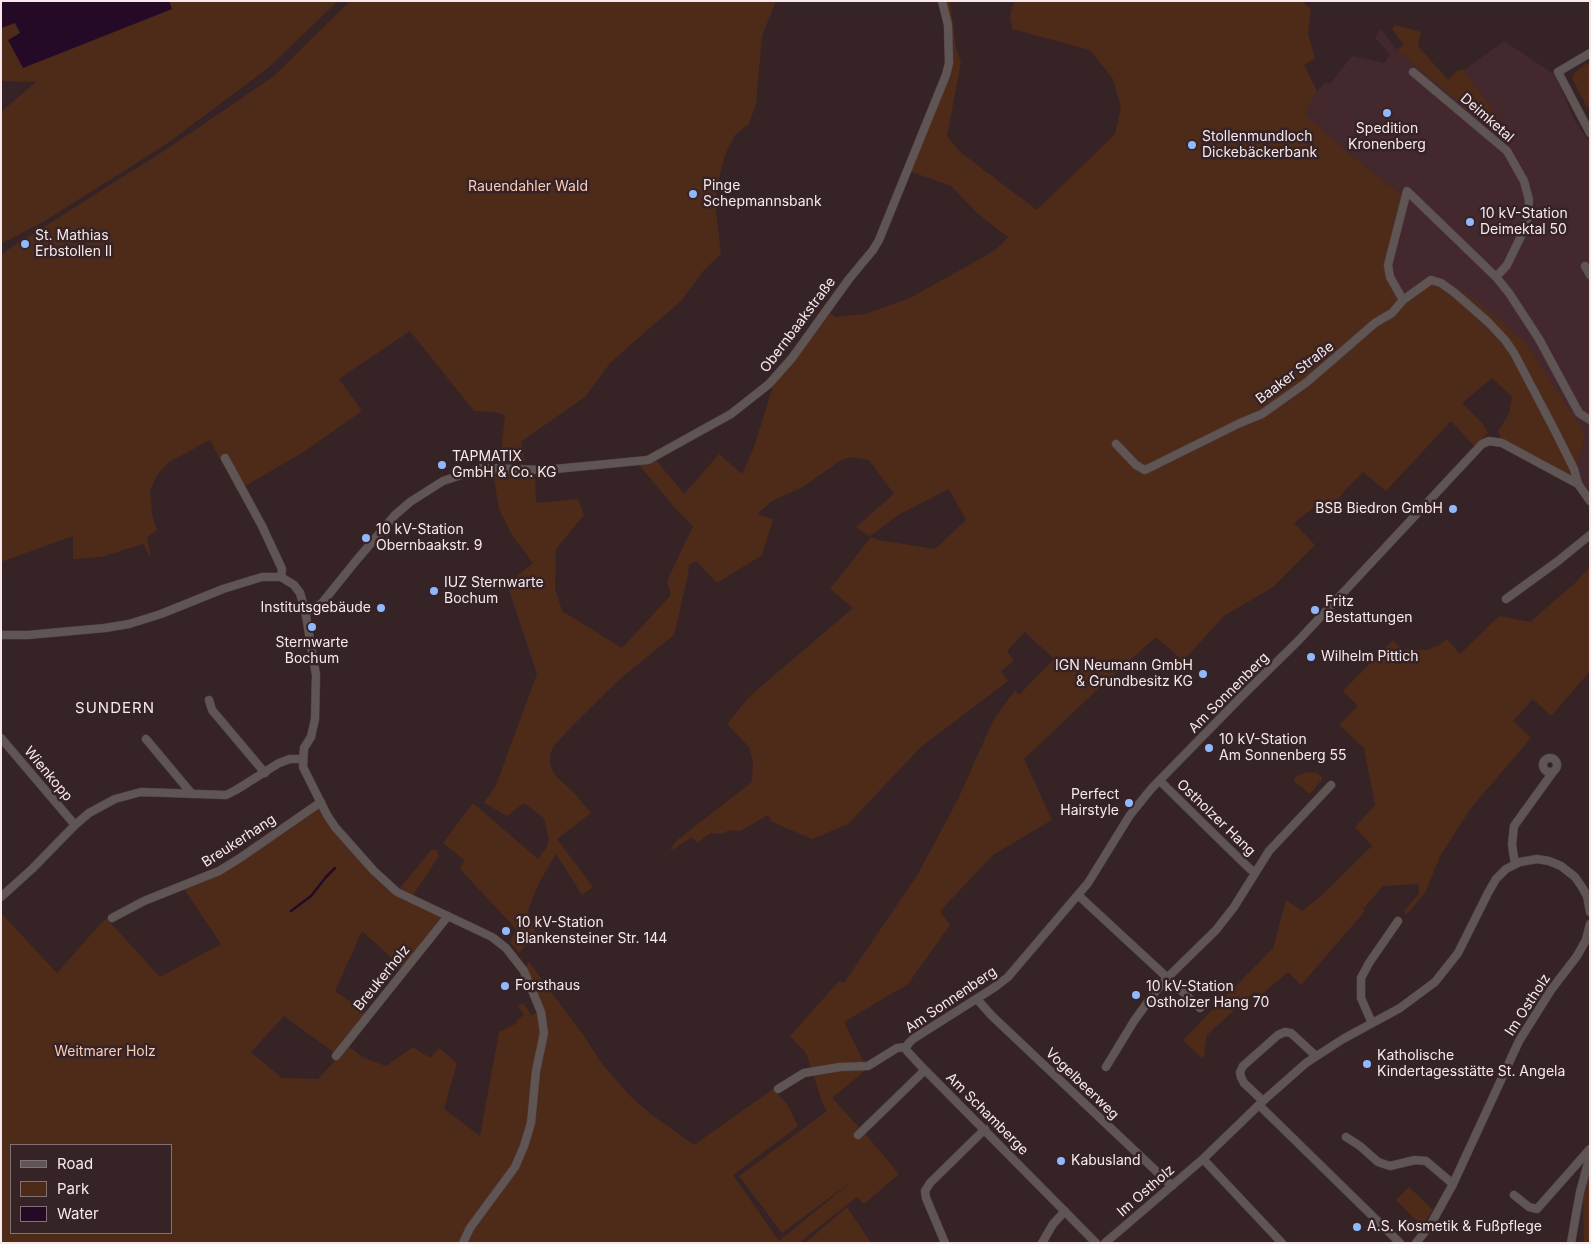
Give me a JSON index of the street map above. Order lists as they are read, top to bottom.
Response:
{
  "streets": {
    "street": [
      "Deimketal",
      "Obernbaakstraße",
      "Baaker Straße",
      "Am Sonnenberg",
      "Wienkopp",
      "Ostholzer Hang",
      "Breukerhang",
      "Breukerholz",
      "Im Ostholz",
      "Vogelbeerweg",
      "Am Schamberge"
    ]
  },
  "crossings": [
    ["Baaker Straße", "Am Sonnenberg"],
    ["Am Sonnenberg", "Ostholzer Hang"],
    ["Am Sonnenberg", "Vogelbeerweg"],
    ["Am Sonnenberg", "Am Schamberge"],
    ["Im Ostholz", "Vogelbeerweg"]
  ],
  "districts": ["SUNDERN"],
  "parks": ["Rauendahler Wald", "Weitmarer Holz"],
  "places": [
    "Spedition Kronenberg",
    "Stollenmundloch Dickebäckerbank",
    "Pinge Schepmannsbank",
    "10 kV-Station Deimektal 50",
    "St. Mathias Erbstollen II",
    "TAPMATIX GmbH & Co. KG",
    "BSB Biedron GmbH",
    "10 kV-Station Obernbaakstr. 9",
    "IUZ Sternwarte Bochum",
    "Institutsgebäude",
    "Fritz Bestattungen",
    "Sternwarte Bochum",
    "Wilhelm Pittich",
    "IGN Neumann GmbH & Grundbesitz KG",
    "10 kV-Station Am Sonnenberg 55",
    "Perfect Hairstyle",
    "10 kV-Station Blankensteiner Str. 144",
    "Forsthaus",
    "10 kV-Station Ostholzer Hang 70",
    "Katholische Kindertagesstätte St. Angela",
    "Kabusland",
    "A.S. Kosmetik & Fußpflege"
  ],
  "legend": ["Road", "Park", "Water"]
}
